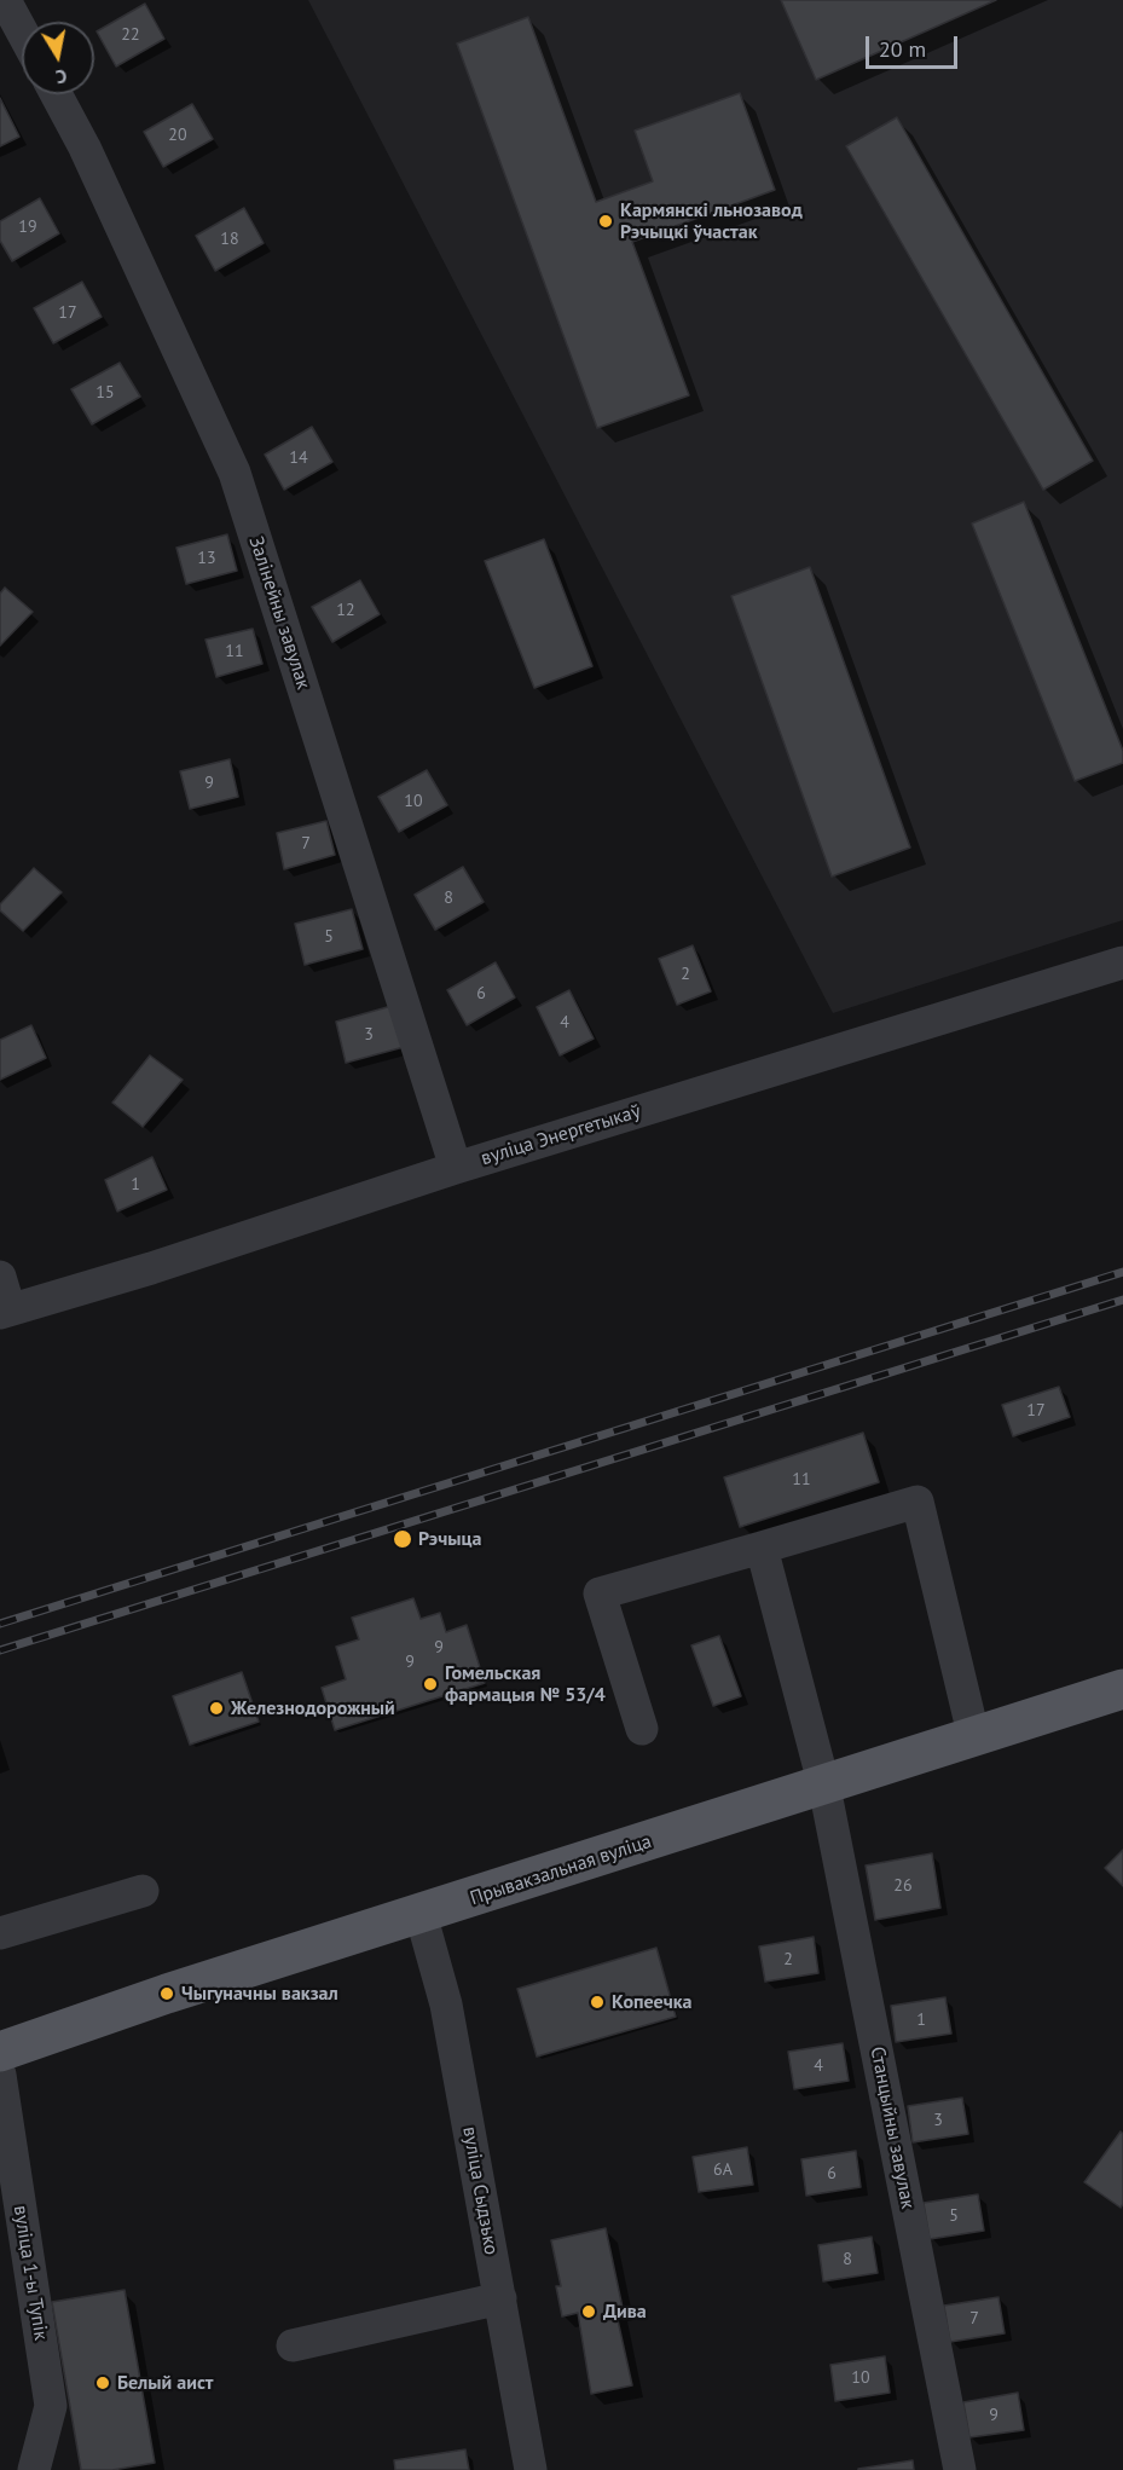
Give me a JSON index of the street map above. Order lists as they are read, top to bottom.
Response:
{
  "streets": {
    "main road": ["Прывакзальная вуліца"],
    "street": [
      "Залінейны завулак",
      "вуліца Энергетыкаў",
      "Станцыйны завулак",
      "вуліца Сыдзько",
      "вуліца 1-ы Тупік"
    ]
  },
  "crossings": [
    ["Залінейны завулак", "вуліца Энергетыкаў"],
    ["Прывакзальная вуліца", "Станцыйны завулак"],
    ["Прывакзальная вуліца", "вуліца Сыдзько"]
  ],
  "places": [
    "Кармянскі льнозавод Рэчыцкі ўчастак",
    "Рэчыца",
    "Гомельская фармацыя № 53/4",
    "Железнодорожный",
    "Чыгуначны вакзал",
    "Копеечка",
    "Дива",
    "Белый аист"
  ],
  "house_numbers": [
    "22",
    "20",
    "19",
    "18",
    "17",
    "15",
    "14",
    "13",
    "12",
    "11",
    "9",
    "10",
    "7",
    "8",
    "5",
    "2",
    "6",
    "4",
    "3",
    "1",
    "17",
    "11",
    "9",
    "9",
    "26",
    "2",
    "1",
    "4",
    "3",
    "6А",
    "6",
    "5",
    "8",
    "7",
    "10",
    "9"
  ],
  "scale_bar": "20 m",
  "north": "bottom"
}
